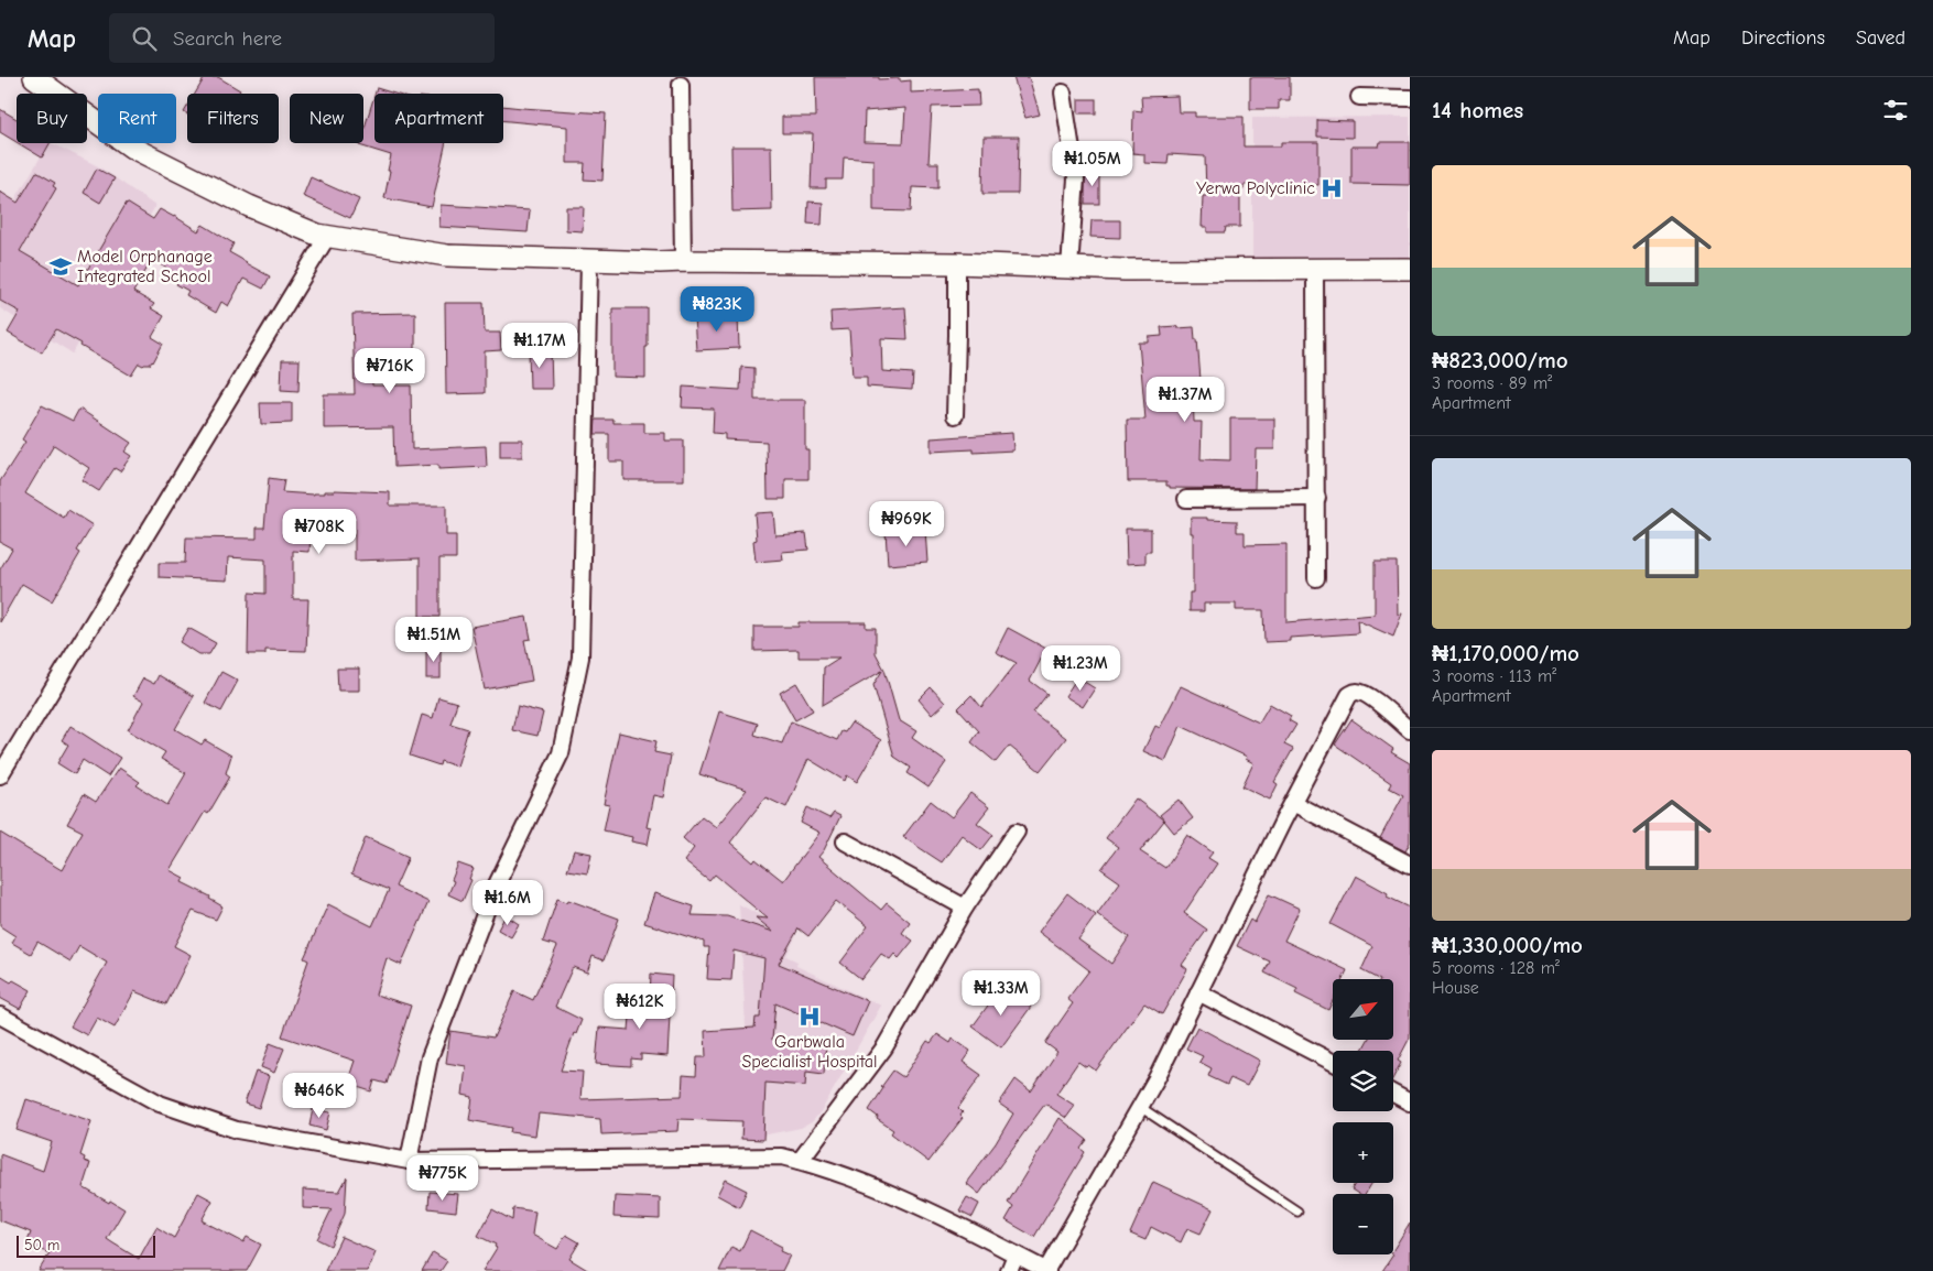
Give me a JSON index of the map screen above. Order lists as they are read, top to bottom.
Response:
{
  "places": {
    "hospital": ["Yerwa Polyclinic", "Garbwala Specialist Hospital"],
    "school or university": ["Model Orphanage Integrated School"]
  },
  "scale_bar": "50 m",
  "north": "top right",
  "page": {
    "header": "Map",
    "search": "Search here",
    "nav": ["Map", "Directions", "Saved"],
    "heading": "14 homes",
    "chip": [
      "Buy",
      "Rent",
      "Filters",
      "New",
      "Apartment"
    ],
    "price": [
      "₦1.05M",
      "₦823K",
      "₦1.17M",
      "₦716K",
      "₦1.37M",
      "₦969K",
      "₦708K",
      "₦1.51M",
      "₦1.23M",
      "₦1.6M",
      "₦1.33M",
      "₦612K",
      "₦646K",
      "₦775K"
    ],
    "list": [
      {
        "name": "₦823,000/mo",
        "note": "3 rooms · 89 m² · Apartment"
      },
      {
        "name": "₦1,170,000/mo",
        "note": "3 rooms · 113 m² · Apartment"
      },
      {
        "name": "₦1,330,000/mo",
        "note": "5 rooms · 128 m² · House"
      }
    ],
    "map_buttons": ["+", "−"],
    "scale": "50 m"
  }
}
